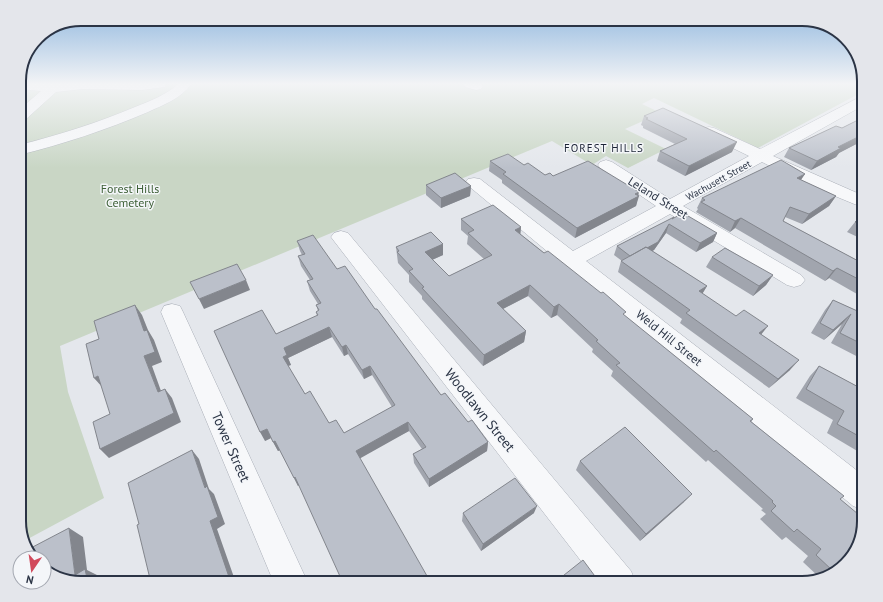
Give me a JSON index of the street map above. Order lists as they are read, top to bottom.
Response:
{
  "streets": {
    "street": [
      "Wachusett Street",
      "Leland Street",
      "Weld Hill Street",
      "Woodlawn Street",
      "Tower Street"
    ]
  },
  "crossings": [
    ["Wachusett Street", "Leland Street"],
    ["Wachusett Street", "Weld Hill Street"]
  ],
  "districts": ["FOREST HILLS"],
  "parks": ["Forest Hills Cemetery"],
  "north": "bottom"
}
